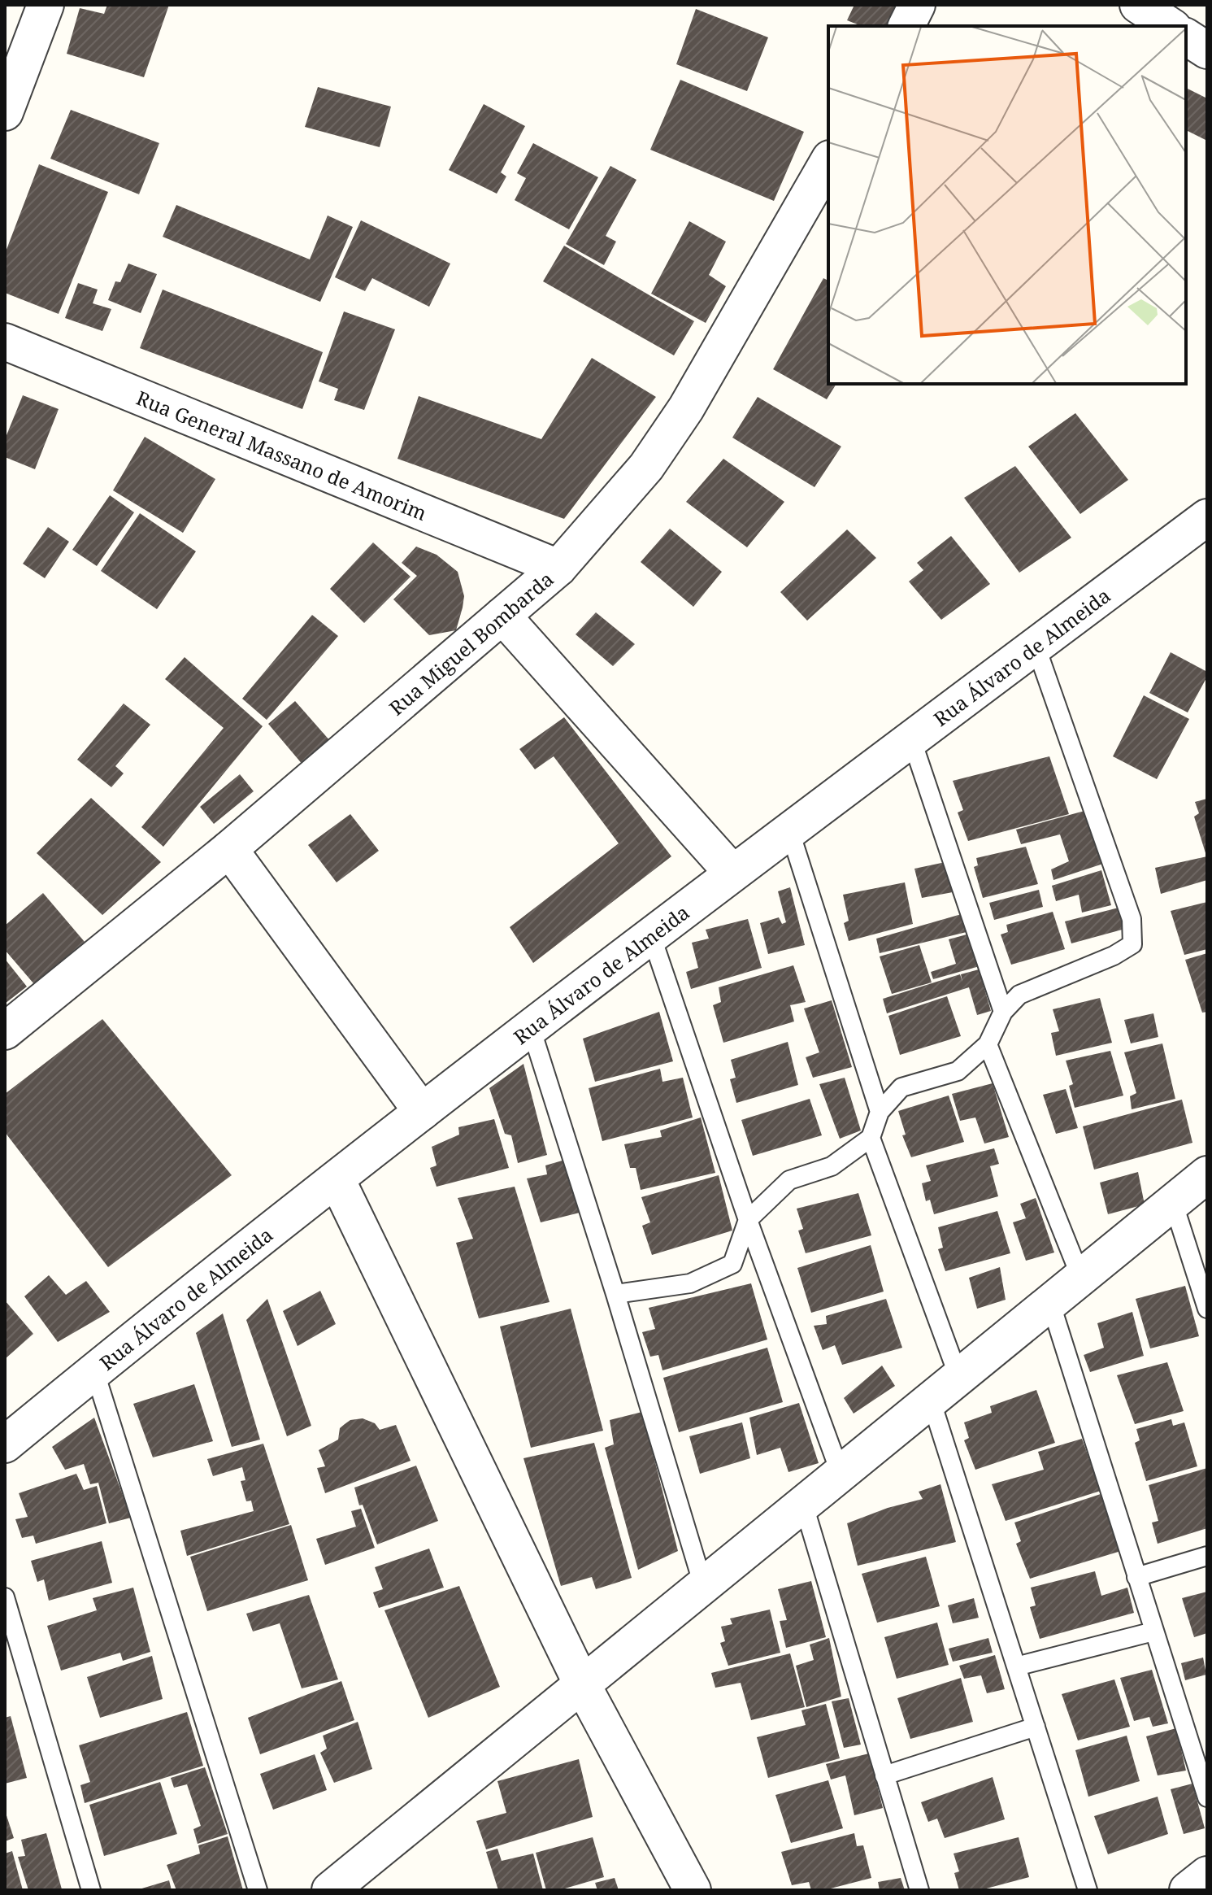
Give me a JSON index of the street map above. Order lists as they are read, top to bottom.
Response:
{
  "streets": {
    "street": ["Rua General Massano de Amorim", "Rua Miguel Bombarda", "Rua Álvaro de Almeida"]
  },
  "crossings": [
    ["Rua General Massano de Amorim", "Rua Miguel Bombarda"]
  ]
}
